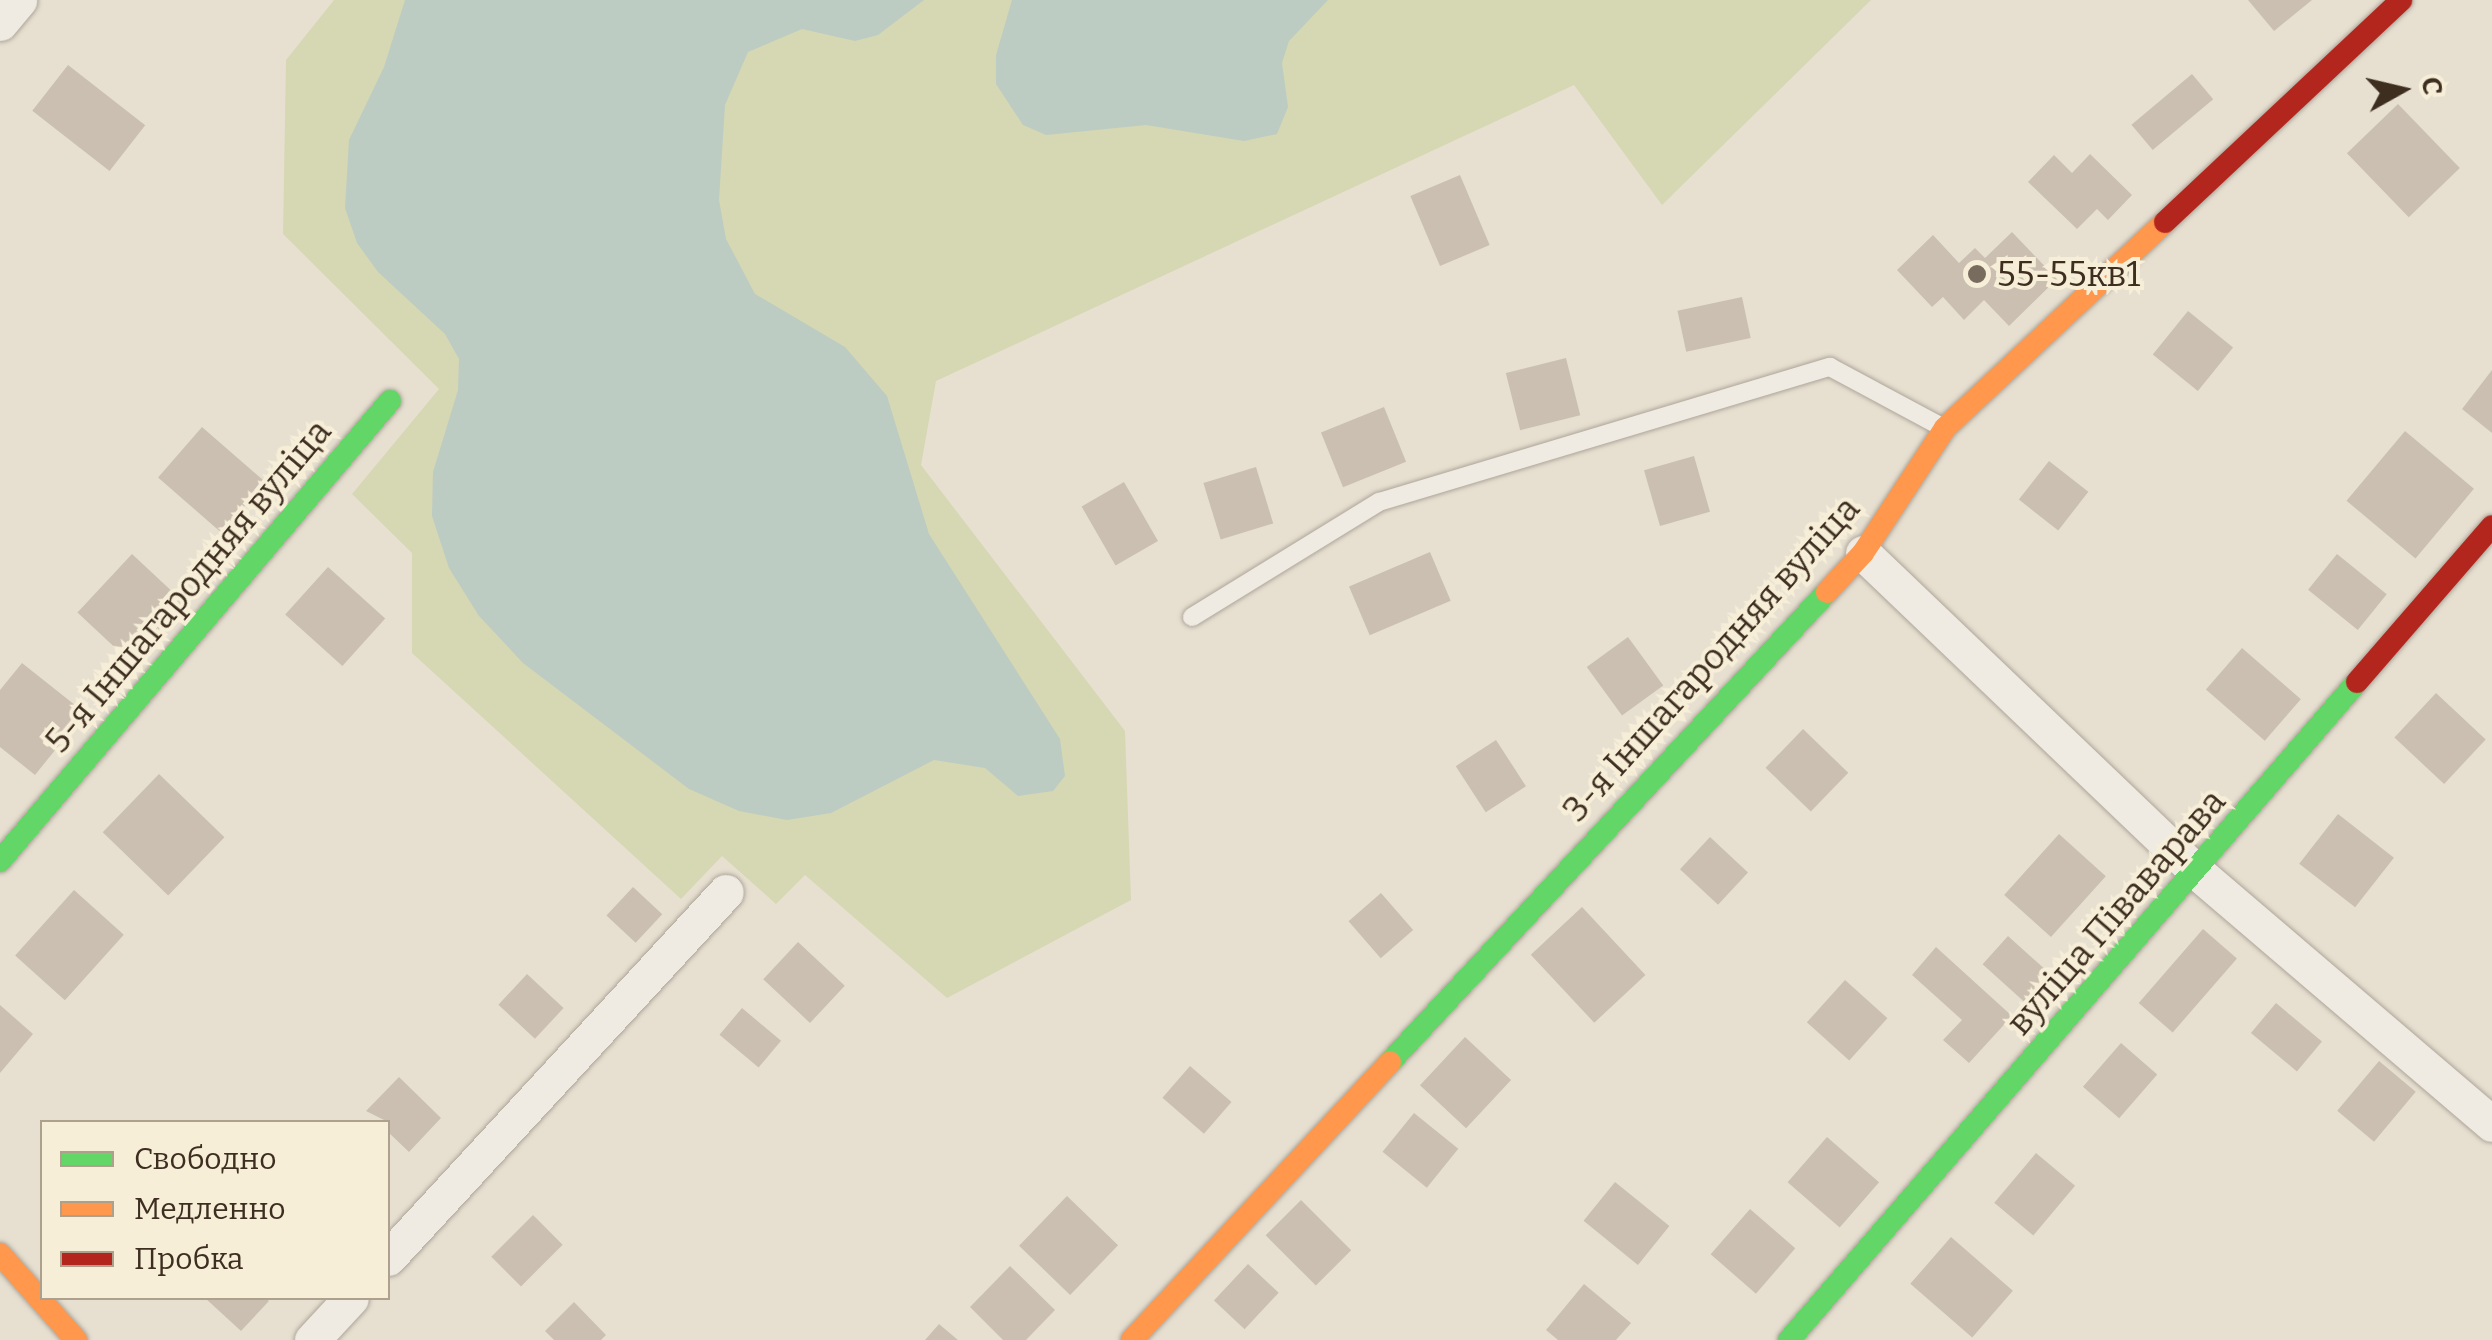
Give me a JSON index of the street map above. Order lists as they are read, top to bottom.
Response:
{
  "streets": {
    "street": ["5-я Іншагародняя вуліца", "3-я Іншагародняя вуліца", "вуліца Піваварава"]
  },
  "places": ["55-55кв1"],
  "legend": ["Свободно", "Медленно", "Пробка"],
  "north": "right"
}
